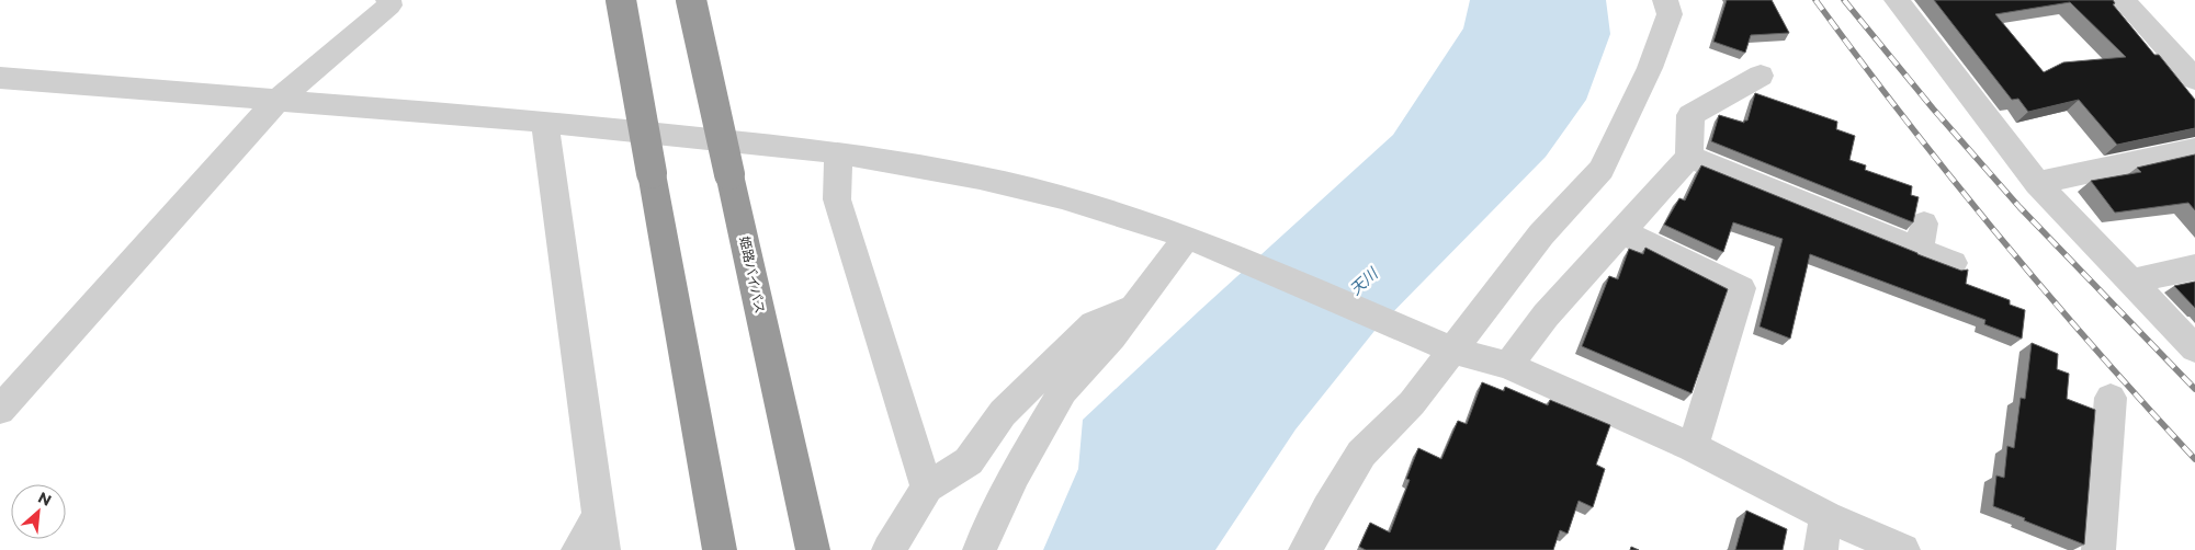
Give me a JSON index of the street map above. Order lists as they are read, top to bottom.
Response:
{
  "streets": {
    "highway": ["姫路バイパス"]
  },
  "water": ["天川"],
  "north": "top right"
}
